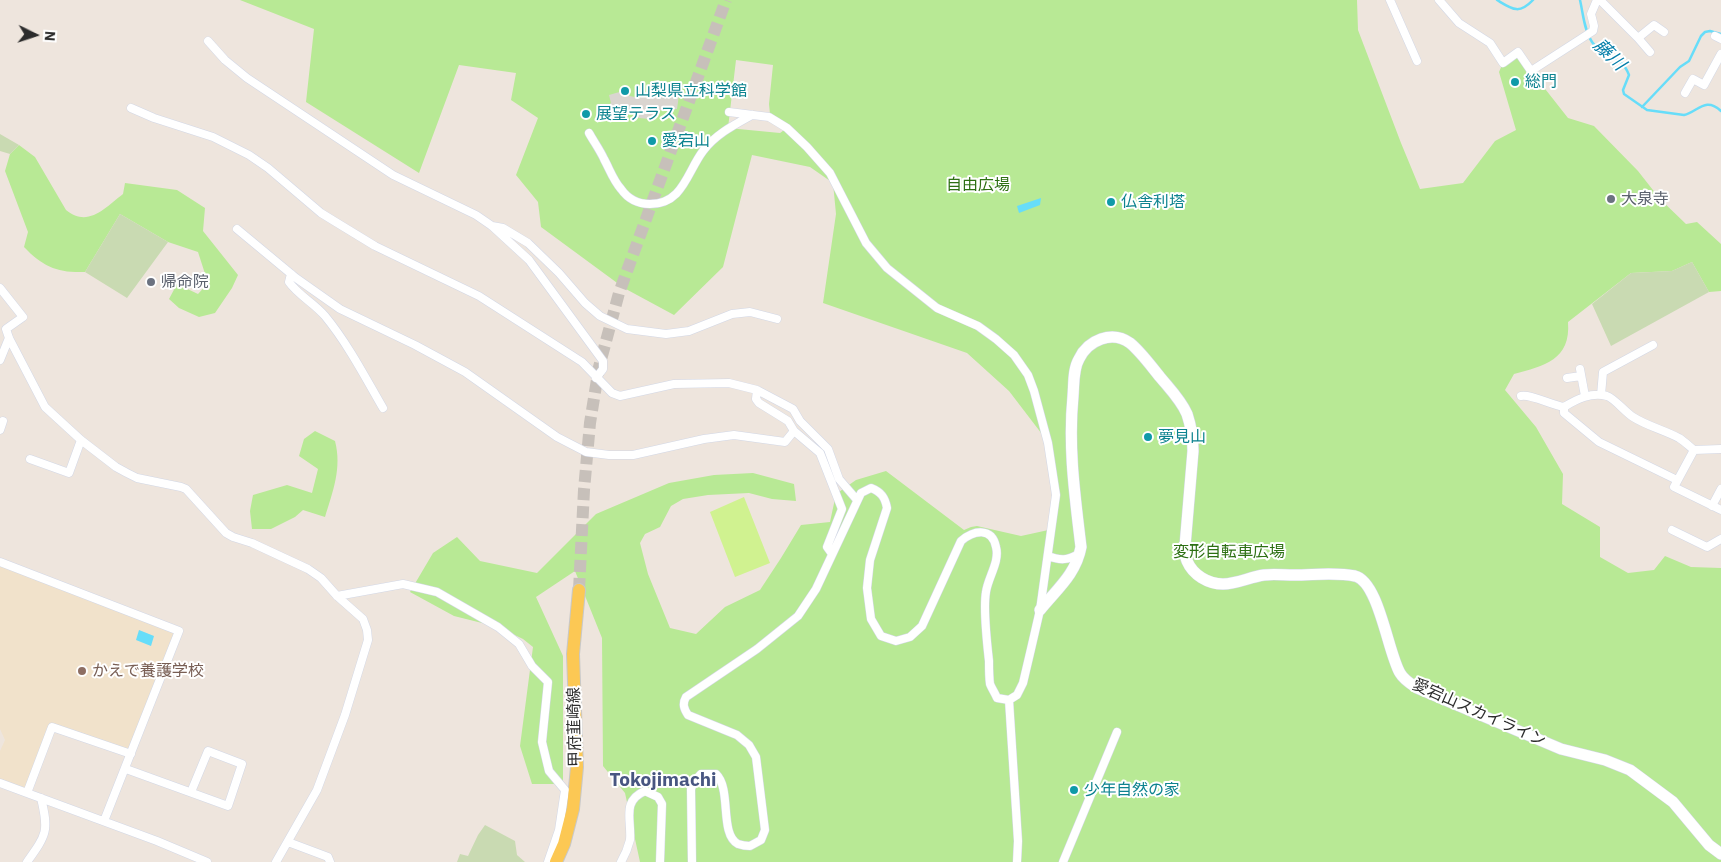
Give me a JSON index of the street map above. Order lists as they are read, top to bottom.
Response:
{
  "streets": {
    "main road": ["愛宕山スカイライン", "甲府韮崎線"]
  },
  "districts": ["Tokojimachi"],
  "water": ["藤川"],
  "parks": ["自由広場", "変形自転車広場"],
  "places": [
    "総門",
    "山梨県立科学館",
    "展望テラス",
    "愛宕山",
    "大泉寺",
    "仏舎利塔",
    "帰命院",
    "夢見山",
    "かえで養護学校",
    "少年自然の家"
  ],
  "north": "right"
}
